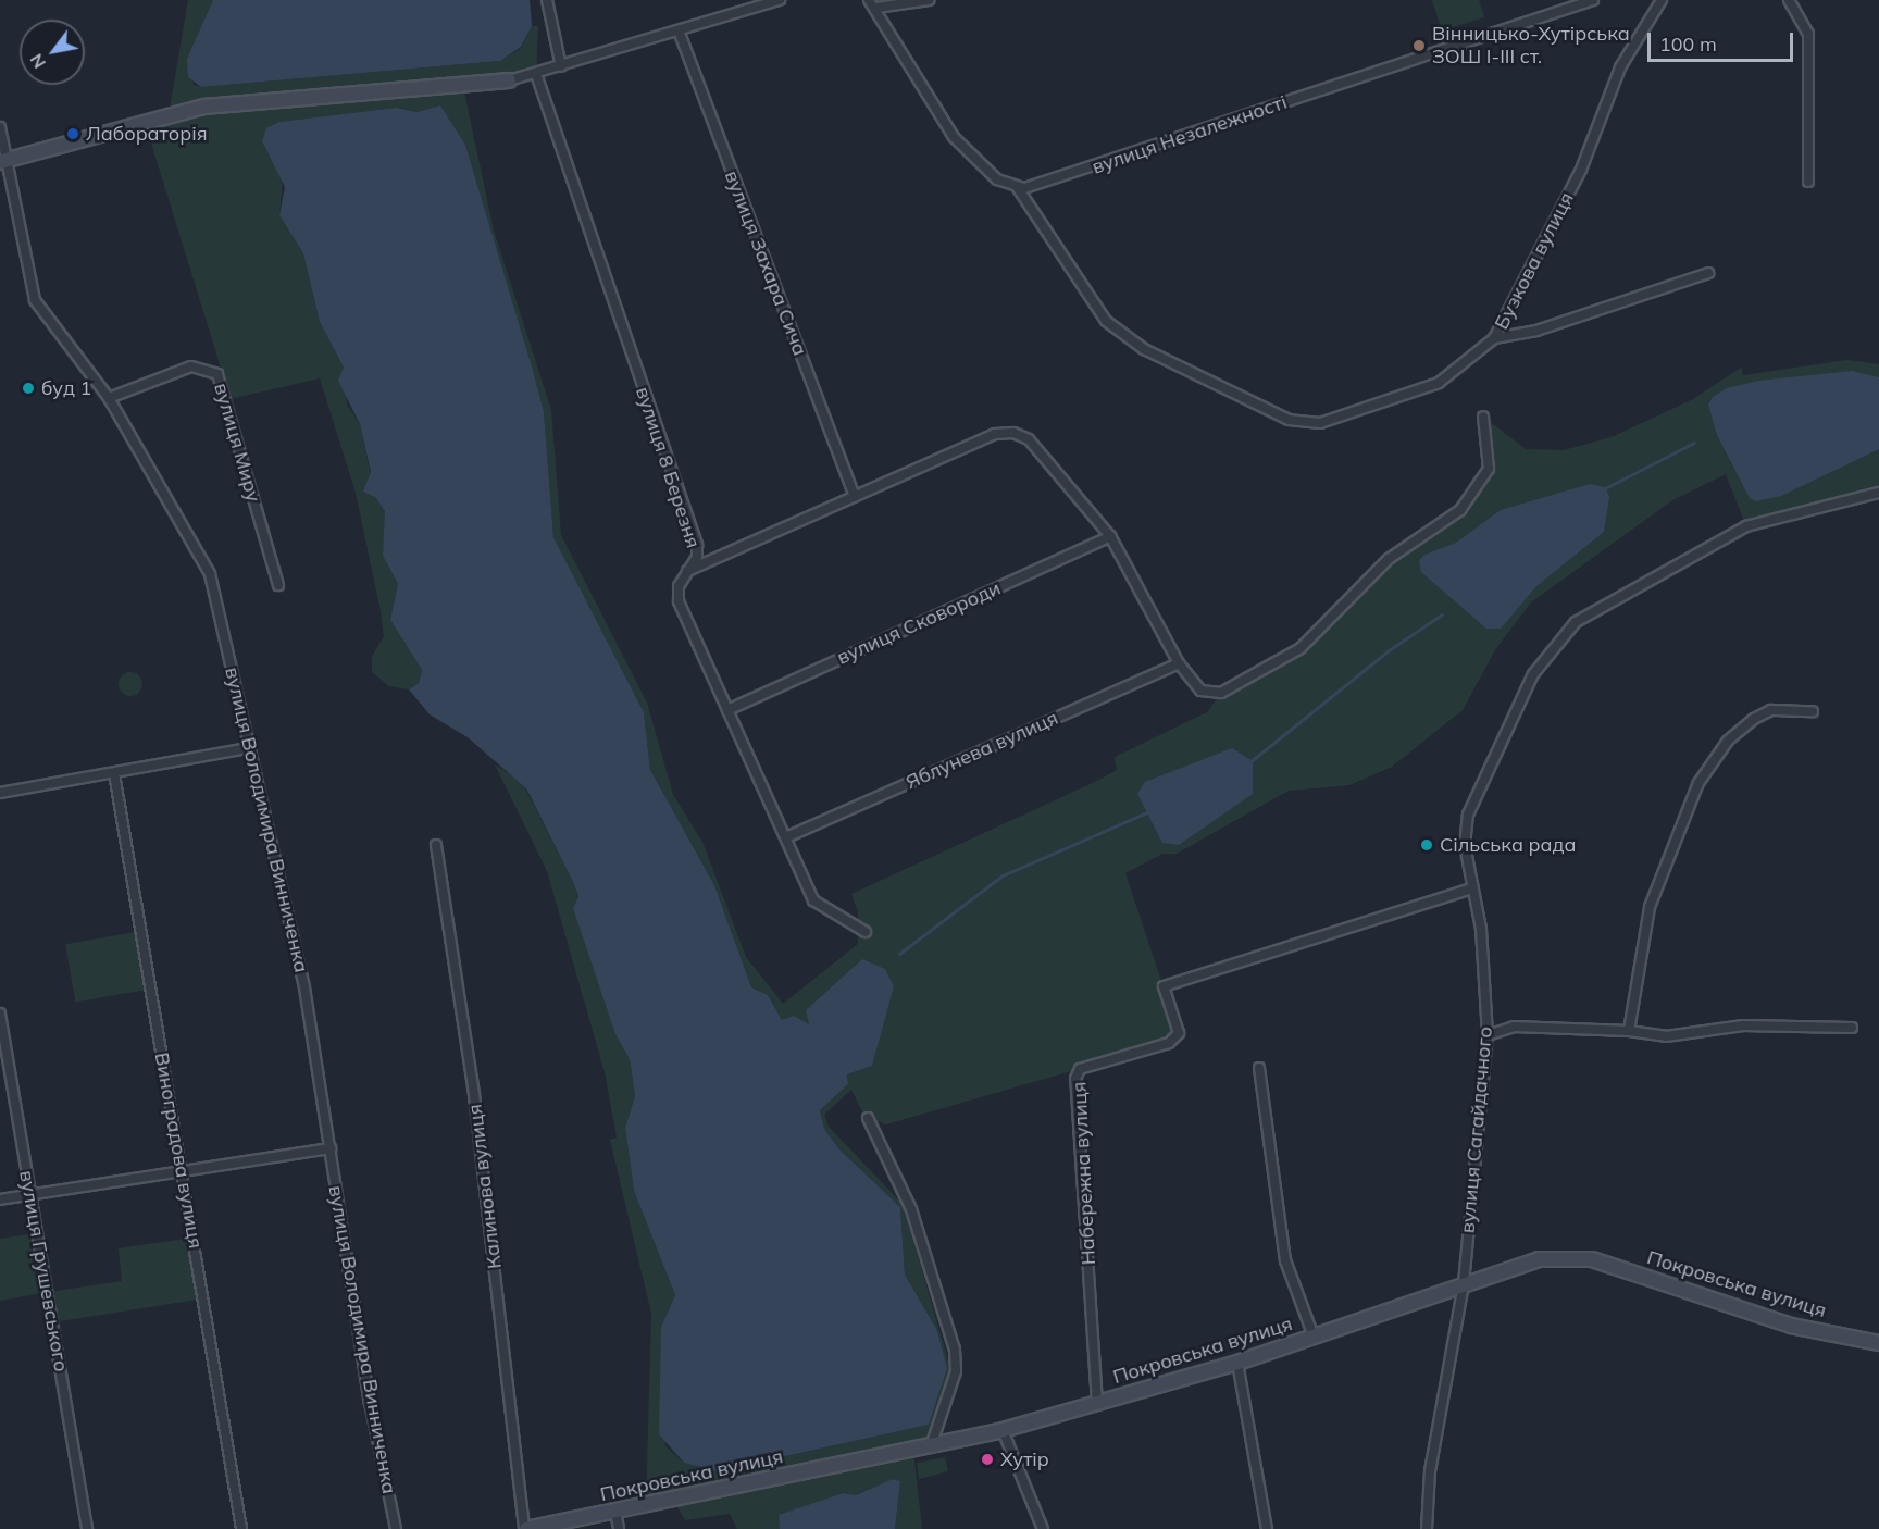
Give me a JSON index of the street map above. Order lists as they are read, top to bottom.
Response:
{
  "streets": {
    "street": [
      "вулиця Незалежності",
      "Бузкова вулиця",
      "вулиця Захара Сича",
      "вулиця Миру",
      "вулиця 8 Березня",
      "вулиця Сковороди",
      "Яблунева вулиця",
      "вулиця Володимира Винниченка",
      "вулиця Сагайдачного",
      "Виноградова вулиця",
      "Набережна вулиця",
      "Калинова вулиця",
      "вулиця Грушевського",
      "Покровська вулиця"
    ]
  },
  "crossings": [
    ["вулиця Незалежності", "Бузкова вулиця"],
    ["вулиця Миру", "вулиця Володимира Винниченка"],
    ["вулиця 8 Березня", "вулиця Сковороди"],
    ["вулиця 8 Березня", "Яблунева вулиця"],
    ["вулиця Сагайдачного", "Набережна вулиця"],
    ["вулиця Сагайдачного", "Покровська вулиця"],
    ["Набережна вулиця", "Покровська вулиця"],
    ["Калинова вулиця", "Покровська вулиця"]
  ],
  "places": [
    "Вінницько-Хутірська ЗОШ І-ІІІ ст.",
    "Лабораторія",
    "буд 1",
    "Сільська рада",
    "Хутір"
  ],
  "scale_bar": "100 m",
  "north": "bottom left"
}
